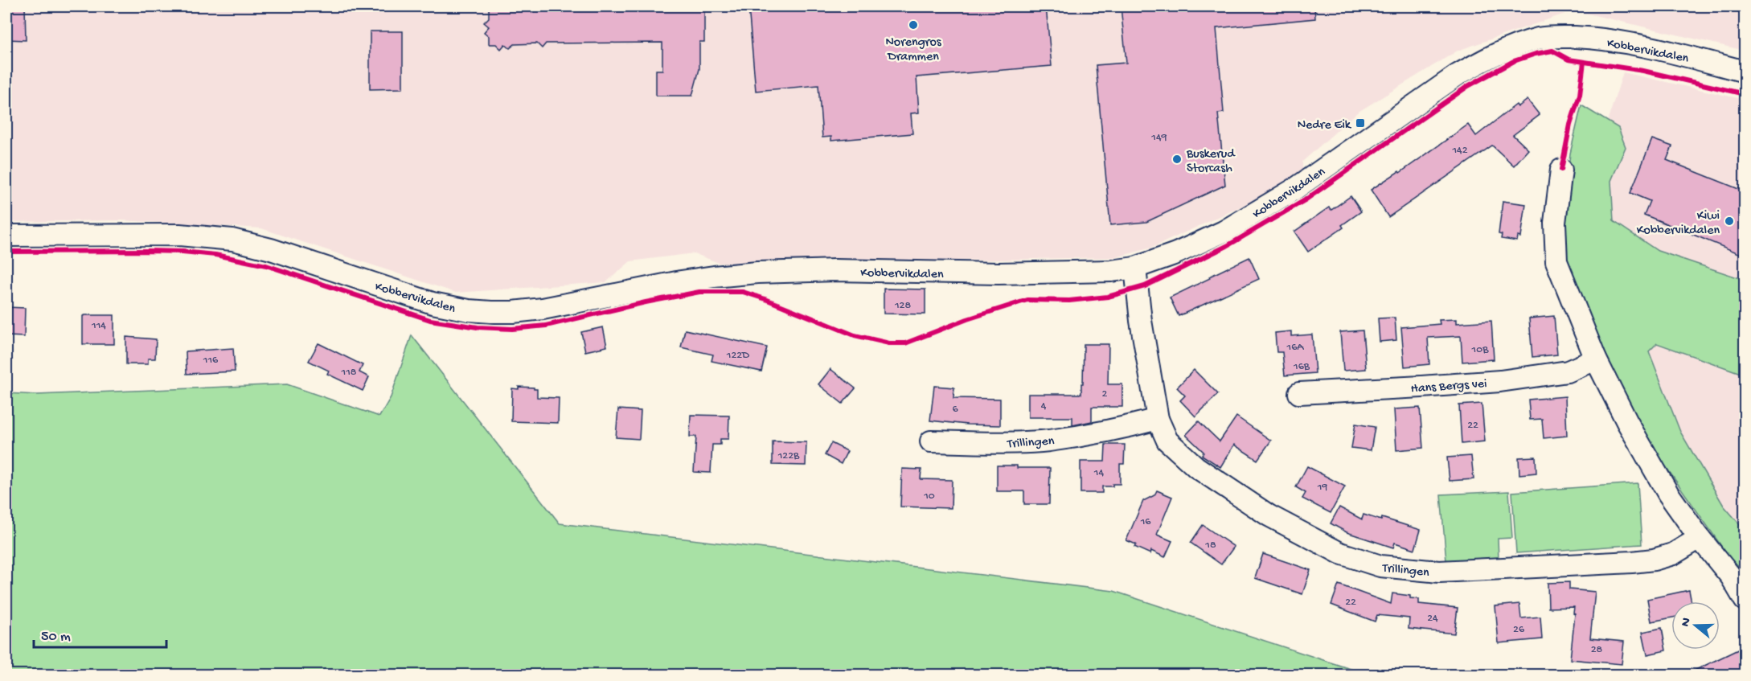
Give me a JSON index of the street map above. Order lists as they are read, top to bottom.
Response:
{
  "streets": {
    "street": ["Kobbervikdalen", "Hans Bergs vei", "Trillingen"]
  },
  "crossings": [
    ["Kobbervikdalen", "Trillingen"]
  ],
  "places": {
    "other": ["Norengros Drammen", "Buskerud Storcash", "Kiwi Kobbervikdalen"],
    "transit": ["Nedre Eik"]
  },
  "house_numbers": [
    "149",
    "142",
    "128",
    "114",
    "16A",
    "10B",
    "122D",
    "116",
    "16B",
    "118",
    "2",
    "4",
    "6",
    "22",
    "122B",
    "14",
    "19",
    "10",
    "16",
    "18",
    "22",
    "24",
    "26",
    "28"
  ],
  "scale_bar": "50 m",
  "north": "left"
}
